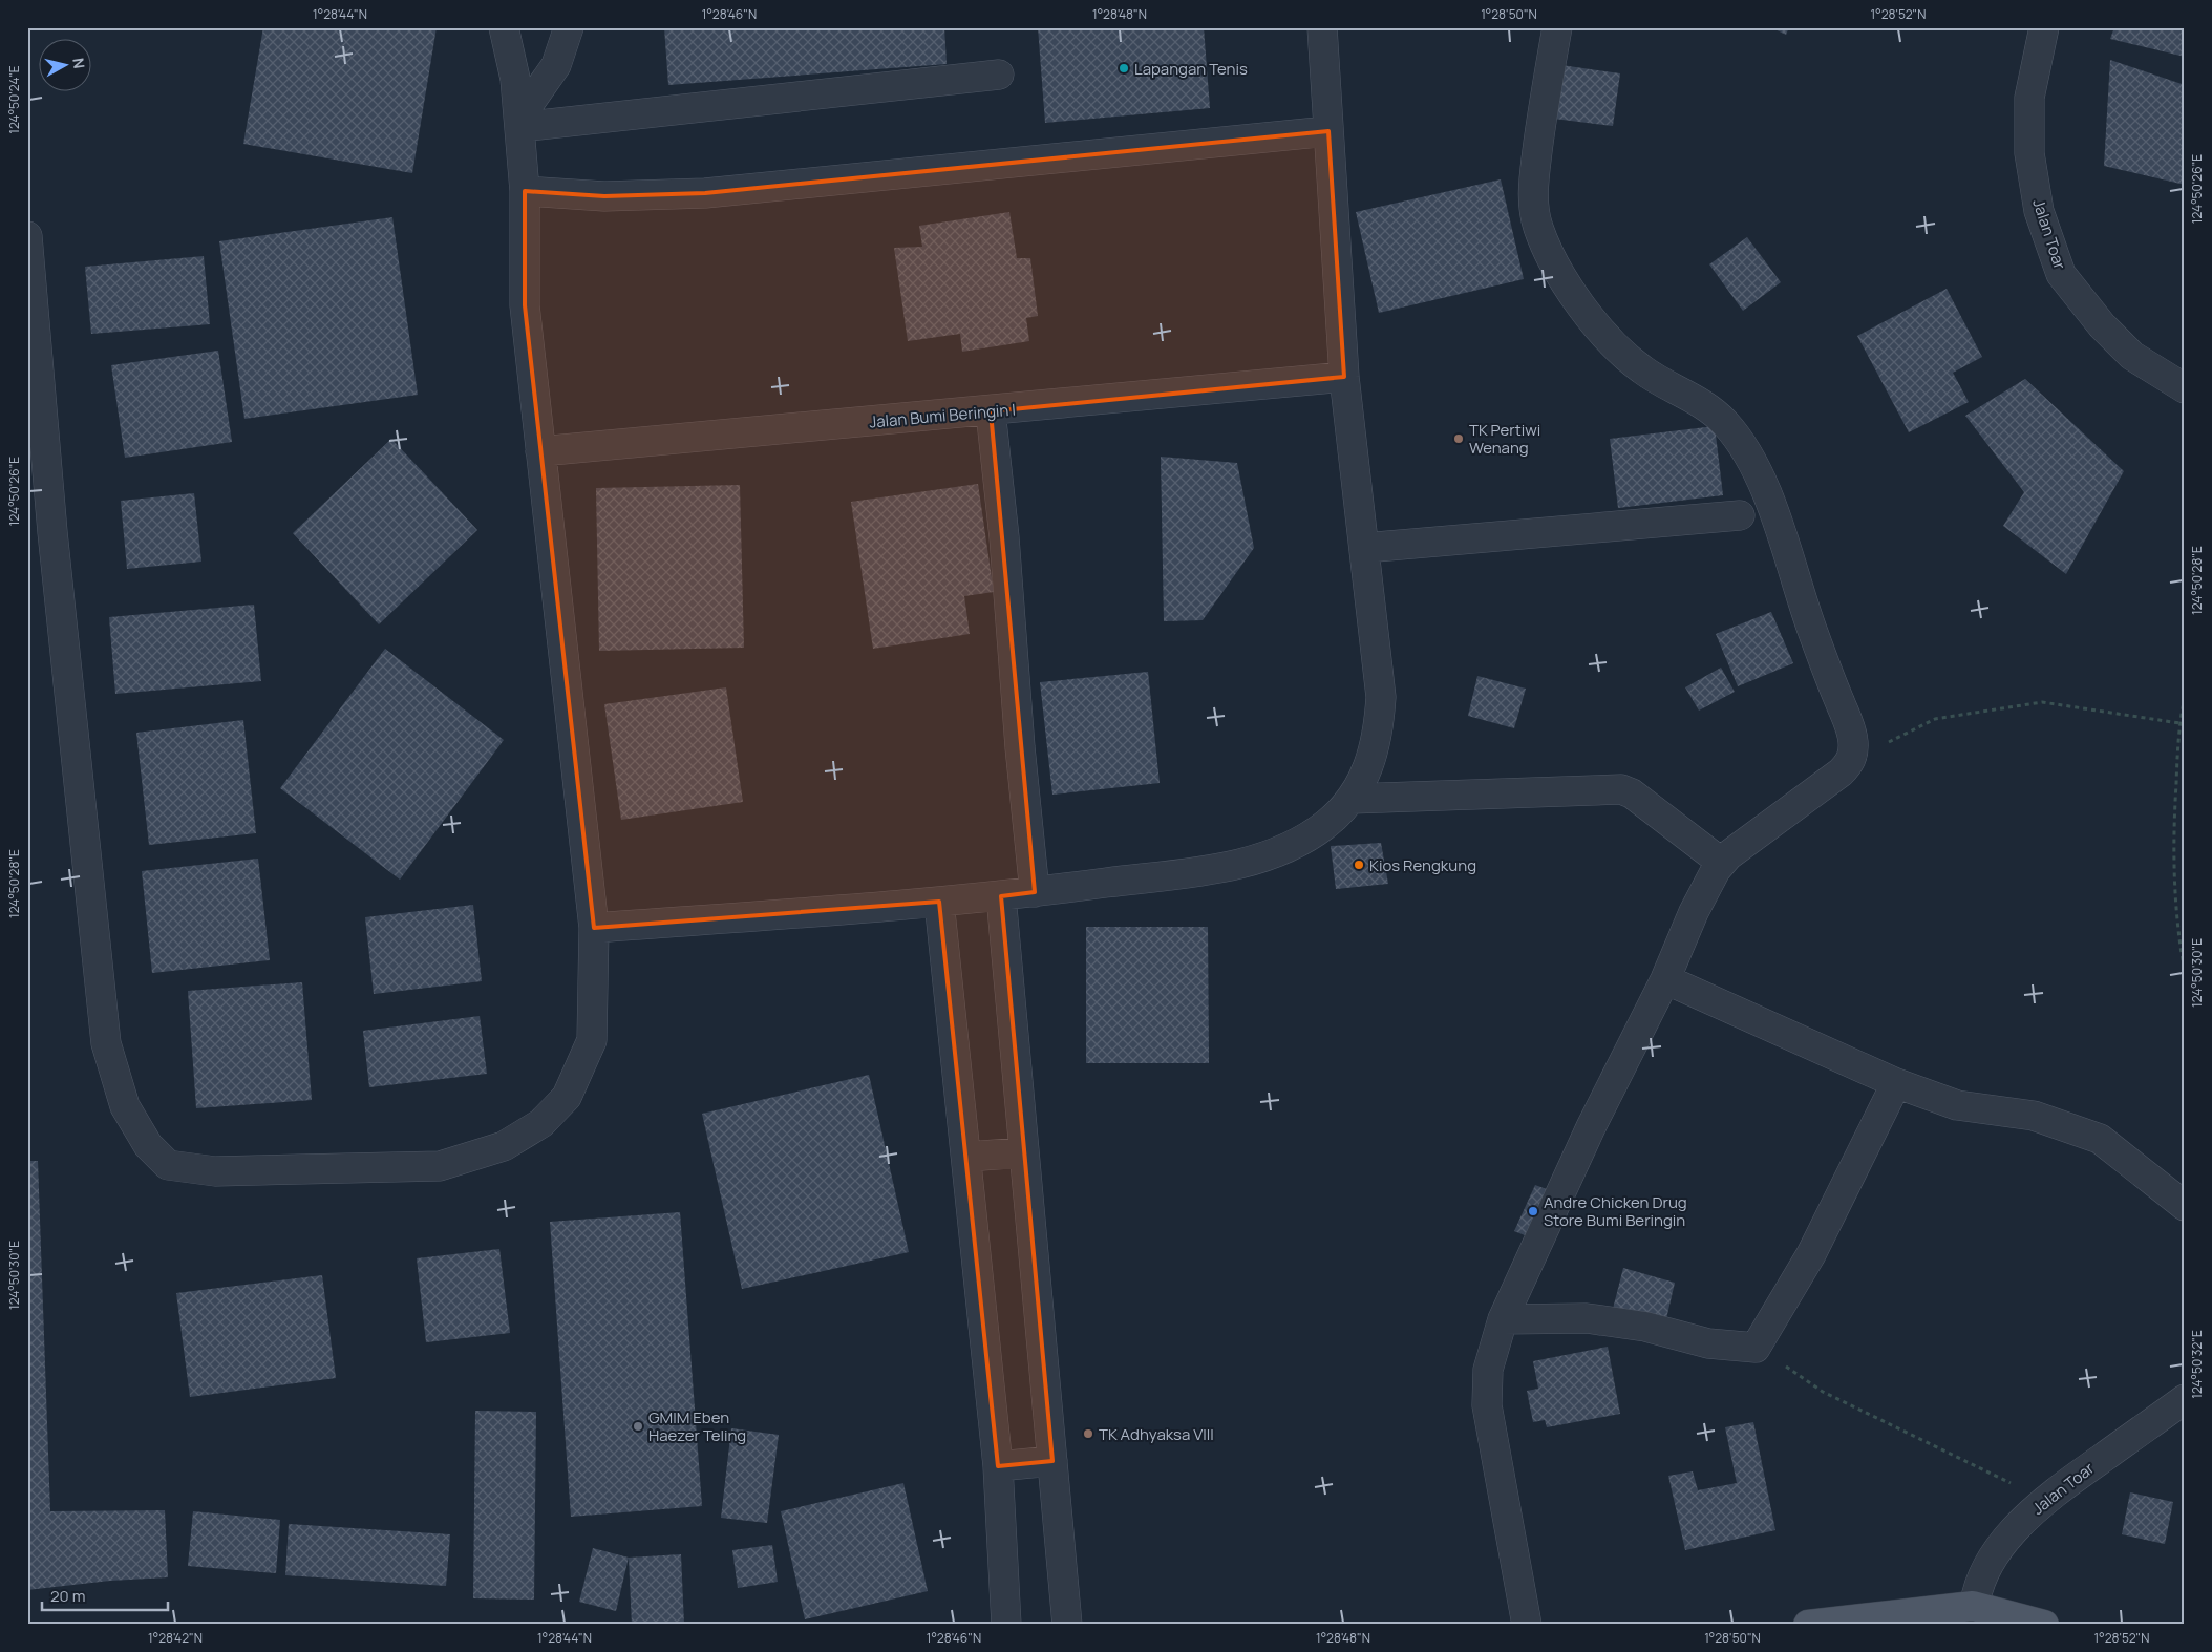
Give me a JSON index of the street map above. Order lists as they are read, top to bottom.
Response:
{
  "streets": {
    "street": ["Jalan Toar", "Jalan Bumi Beringin I"]
  },
  "places": [
    "Lapangan Tenis",
    "TK Pertiwi Wenang",
    "Kios Rengkung",
    "Andre Chicken Drug Store Bumi Beringin",
    "GMIM Eben Haezer Teling",
    "TK Adhyaksa VIII"
  ],
  "scale_bar": "20 m",
  "north": "right",
  "coordinates": [
    "1°28'44\"N",
    "1°28'46\"N",
    "1°28'48\"N",
    "1°28'50\"N",
    "1°28'52\"N",
    "124°50'24\"E",
    "124°50'26\"E",
    "124°50'28\"E",
    "124°50'30\"E",
    "124°50'32\"E",
    "1°28'42\"N"
  ]
}
